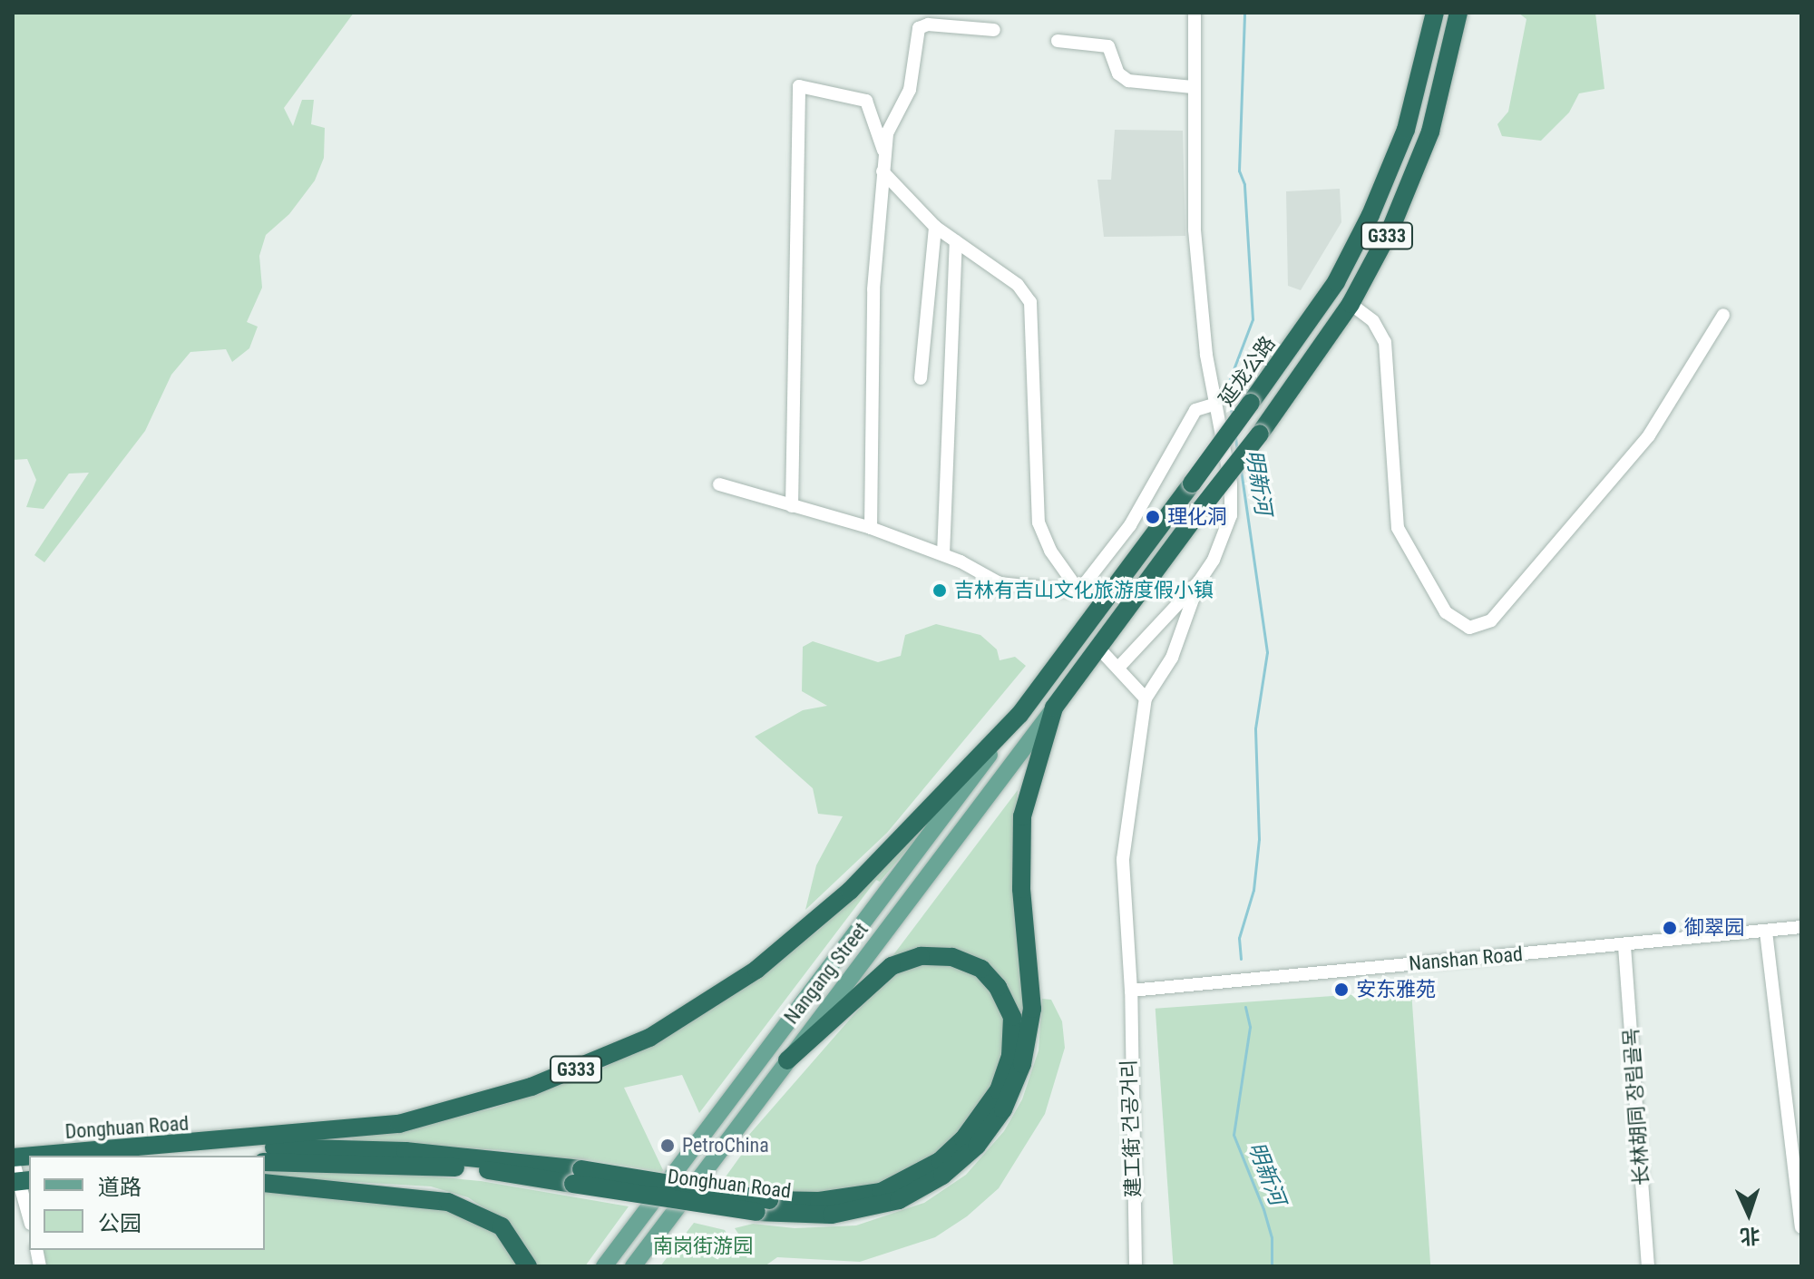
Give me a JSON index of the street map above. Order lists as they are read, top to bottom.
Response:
{
  "streets": {
    "highway": ["G333", "延龙公路", "Donghuan Road"],
    "main road": ["Nangang Street"],
    "street": ["Nanshan Road", "长林胡同 장림골목", "建工街 건공거리"]
  },
  "crossings": [
    ["G333", "Nangang Street"],
    ["G333", "Donghuan Road"],
    ["延龙公路", "Nangang Street"],
    ["延龙公路", "Donghuan Road"],
    ["Nanshan Road", "长林胡同 장림골목"],
    ["Nanshan Road", "建工街 건공거리"],
    ["Nangang Street", "Donghuan Road"]
  ],
  "water": ["明新河"],
  "parks": ["南岗街游园"],
  "places": [
    "理化洞",
    "吉林有吉山文化旅游度假小镇",
    "御翠园",
    "安东雅苑",
    "PetroChina"
  ],
  "legend": ["道路", "公园"],
  "north": "bottom"
}
